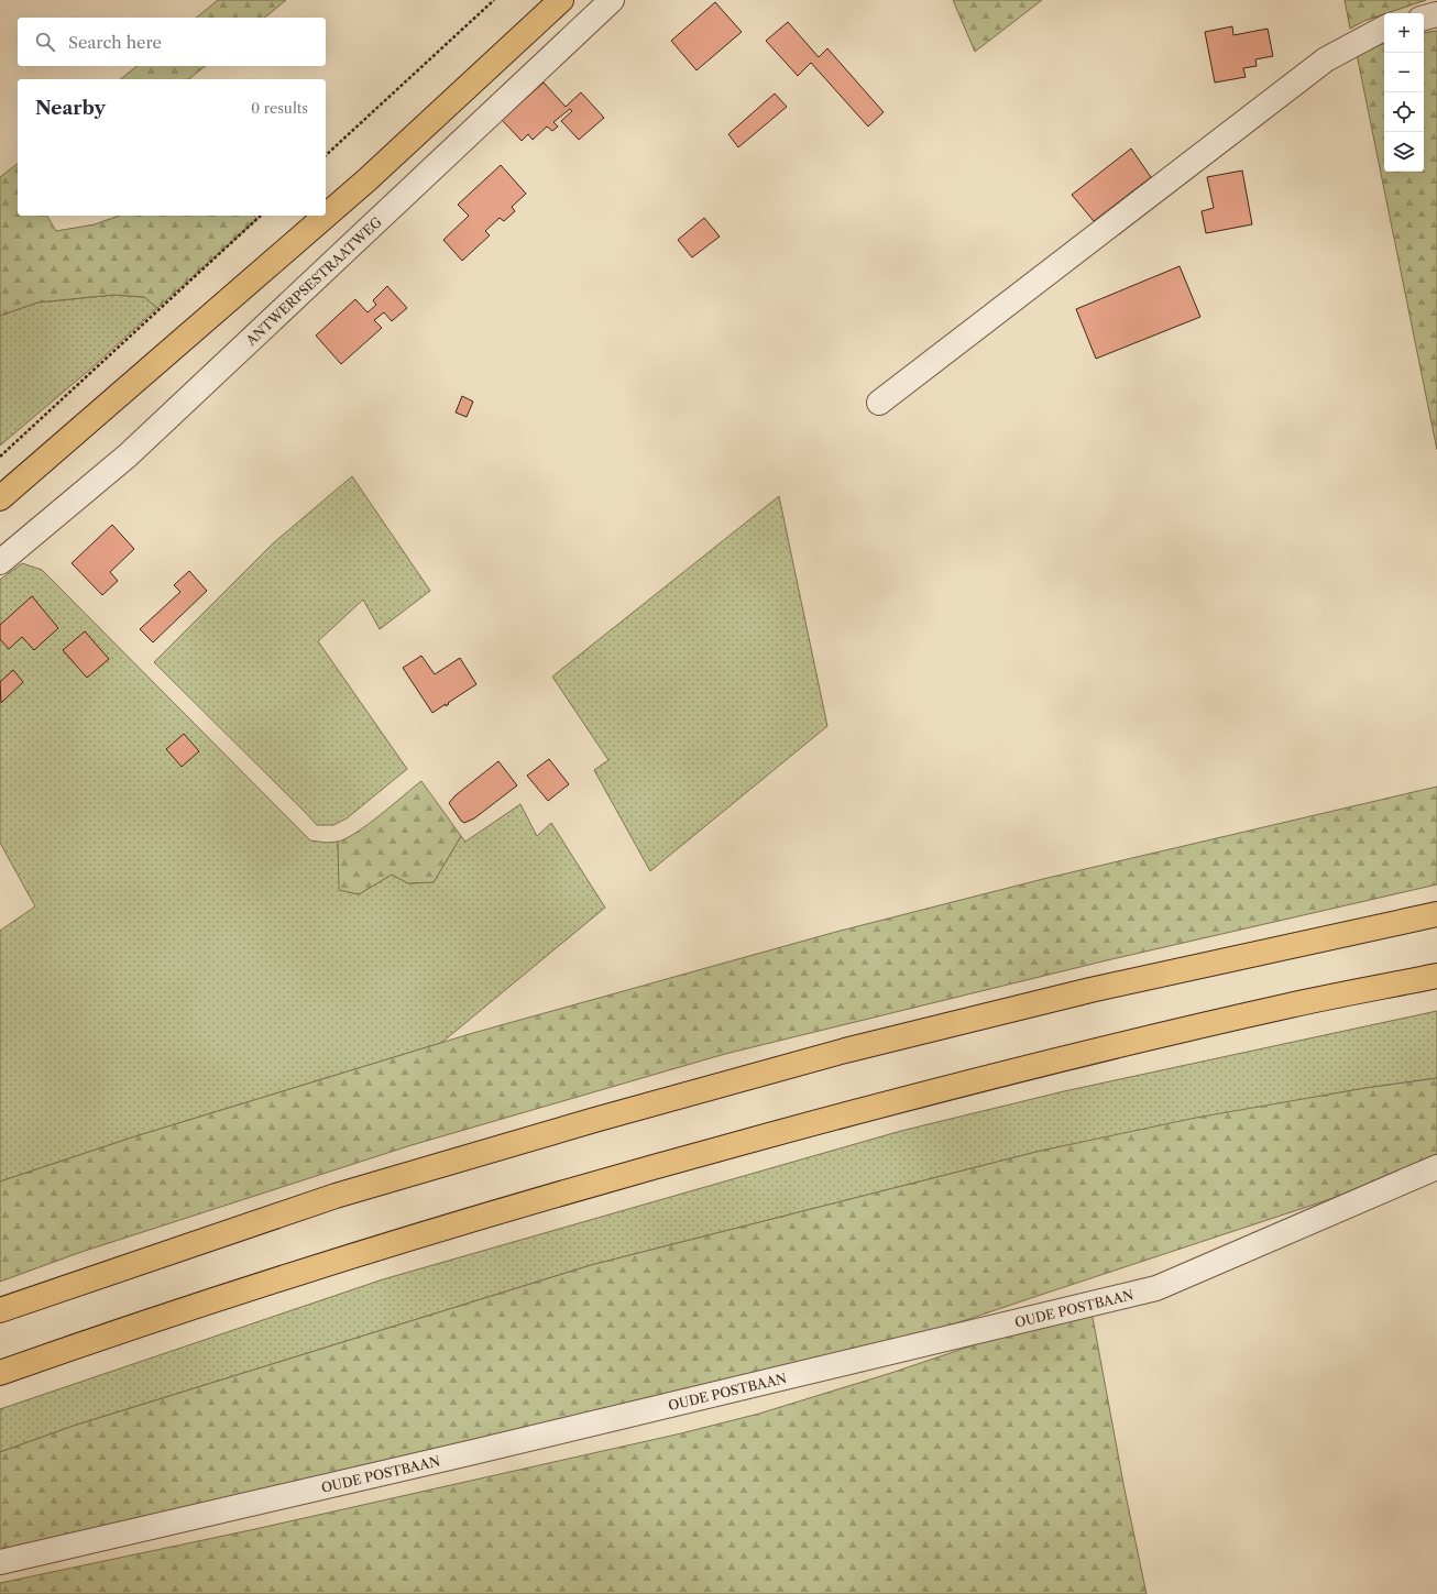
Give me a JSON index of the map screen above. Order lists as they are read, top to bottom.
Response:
{
  "streets": {
    "street": ["ANTWERPSESTRAATWEG", "OUDE POSTBAAN"]
  },
  "page": {
    "map_buttons": ["+", "−"],
    "search": "Search here",
    "heading": ["Nearby", "0 results"]
  }
}
